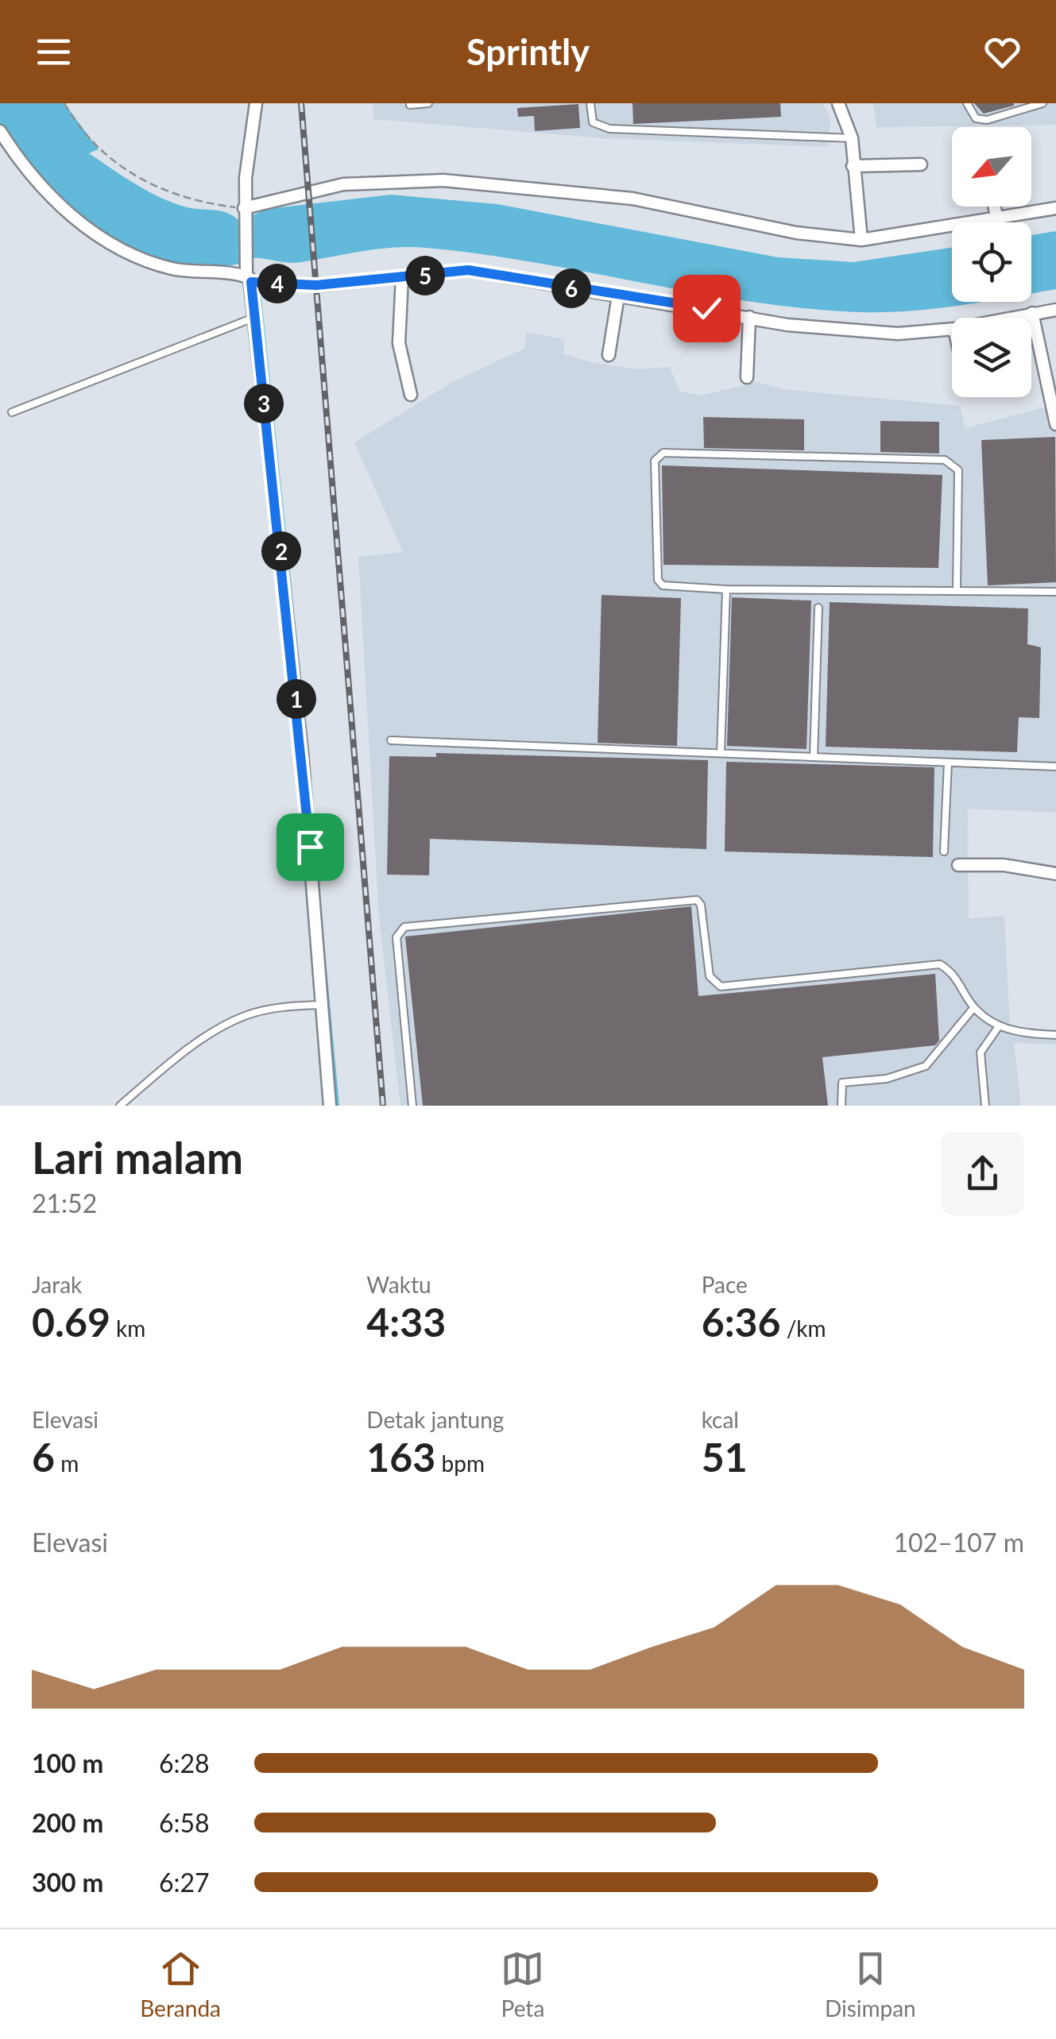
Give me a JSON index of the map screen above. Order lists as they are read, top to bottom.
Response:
{
  "north": "bottom left",
  "page": {
    "header": "Sprintly",
    "pins": [
      "5",
      "4",
      "6",
      "3",
      "2",
      "1"
    ],
    "heading": ["Lari malam", "21:52"],
    "stats": [
      ["Jarak", "0.69 km"],
      ["Waktu", "4:33"],
      ["Pace", "6:36 /km"],
      ["Elevasi", "6 m"],
      ["Detak jantung", "163 bpm"],
      ["kcal", "51"]
    ],
    "chart": ["Elevasi", "102–107 m"],
    "list": [
      {
        "name": "100 m",
        "note": "6:28"
      },
      {
        "name": "200 m",
        "note": "6:58"
      },
      {
        "name": "300 m",
        "note": "6:27"
      }
    ],
    "tabs": ["Beranda", "Peta", "Disimpan"]
  }
}
